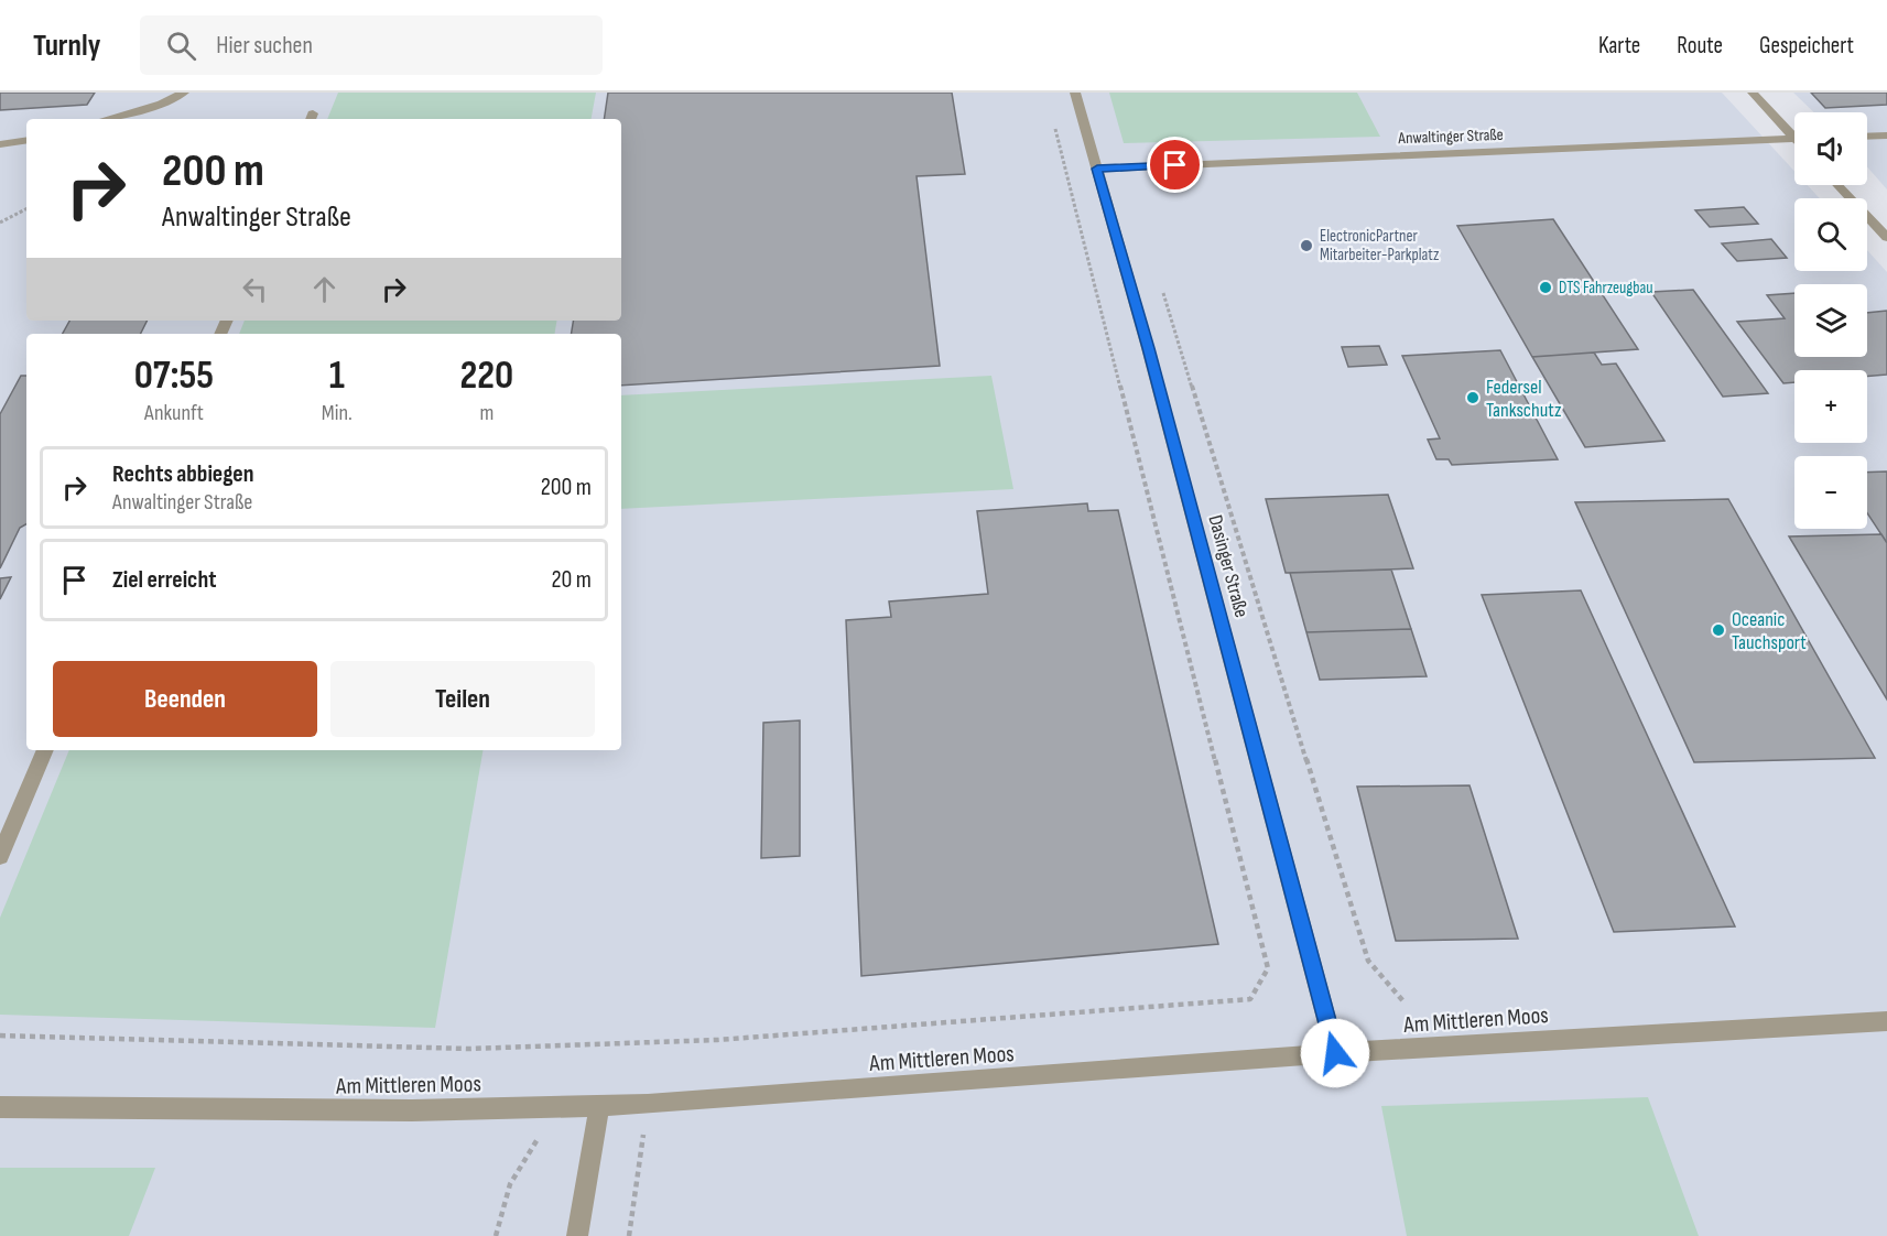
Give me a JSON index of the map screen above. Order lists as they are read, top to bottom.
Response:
{
  "streets": {
    "street": ["Anwaltinger Straße", "Dasinger Straße", "Am Mittleren Moos"]
  },
  "crossings": [
    ["Anwaltinger Straße", "Dasinger Straße"],
    ["Dasinger Straße", "Am Mittleren Moos"]
  ],
  "places": [
    "ElectronicPartner Mitarbeiter-Parkplatz",
    "DTS Fahrzeugbau",
    "Federsel Tankschutz",
    "Oceanic Tauchsport"
  ],
  "page": {
    "header": "Turnly",
    "search": "Hier suchen",
    "nav": ["Karte", "Route", "Gespeichert"],
    "map_buttons": ["+", "−"],
    "turn": ["200 m", "Anwaltinger Straße"],
    "eta": [
      "07:55",
      "Ankunft",
      "1",
      "Min.",
      "220",
      "m"
    ],
    "list": [
      {
        "name": "Rechts abbiegen",
        "note": "Anwaltinger Straße",
        "value": "200 m"
      },
      {
        "name": "Ziel erreicht",
        "value": "20 m"
      }
    ],
    "buttons": ["Beenden", "Teilen"]
  }
}
